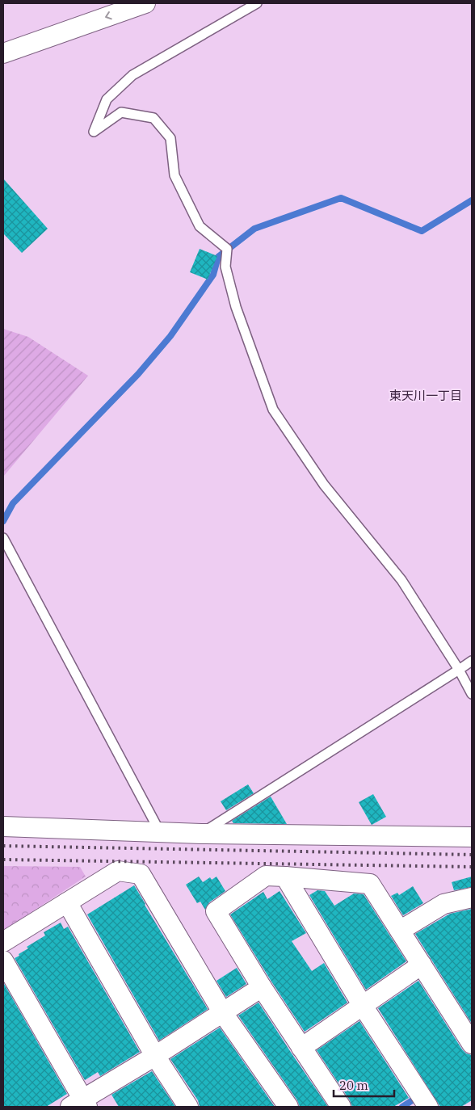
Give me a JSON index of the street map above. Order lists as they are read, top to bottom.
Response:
{
  "districts": ["東天川一丁目"],
  "scale_bar": "20 m"
}
